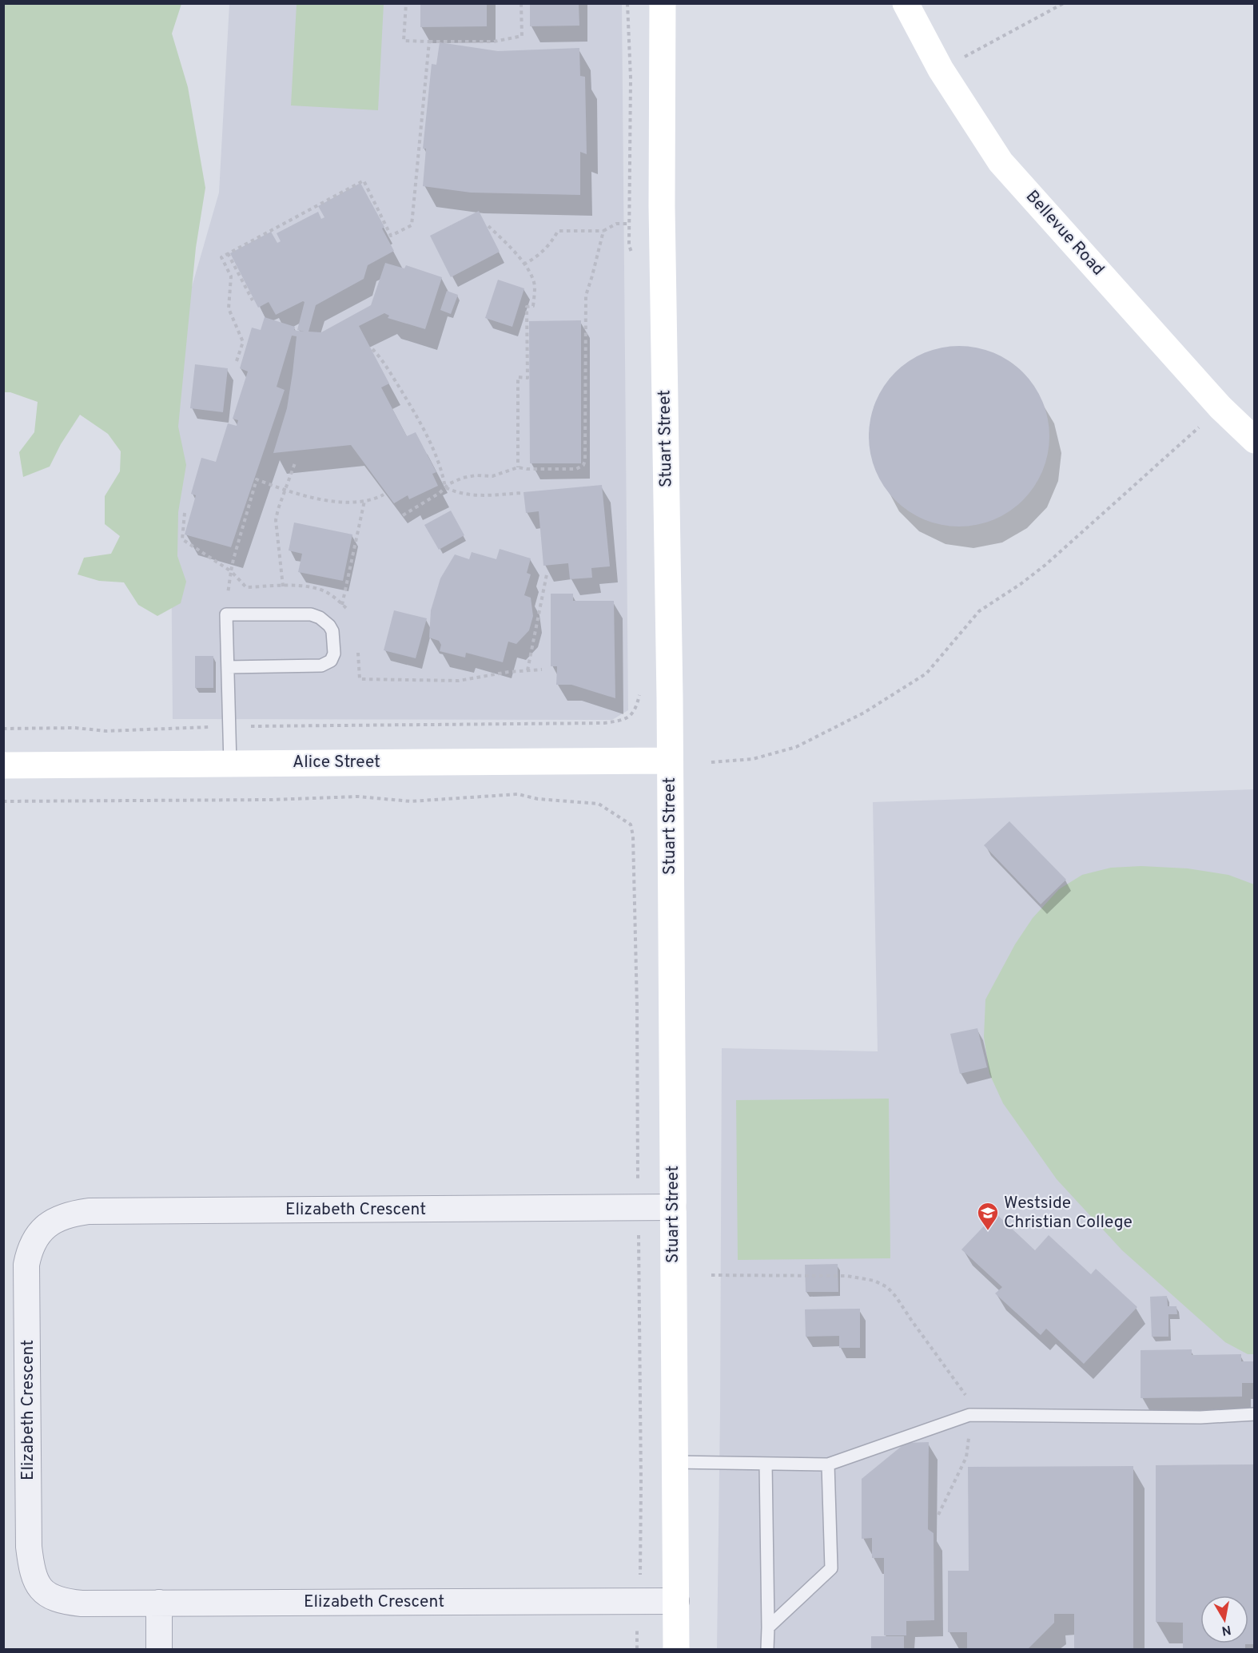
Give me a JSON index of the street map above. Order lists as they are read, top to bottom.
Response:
{
  "streets": {
    "street": [
      "Bellevue Road",
      "Stuart Street",
      "Alice Street",
      "Elizabeth Crescent"
    ]
  },
  "crossings": [
    ["Stuart Street", "Alice Street"],
    ["Stuart Street", "Elizabeth Crescent"]
  ],
  "places": {
    "school or university": ["Westside Christian College"]
  },
  "north": "bottom"
}
